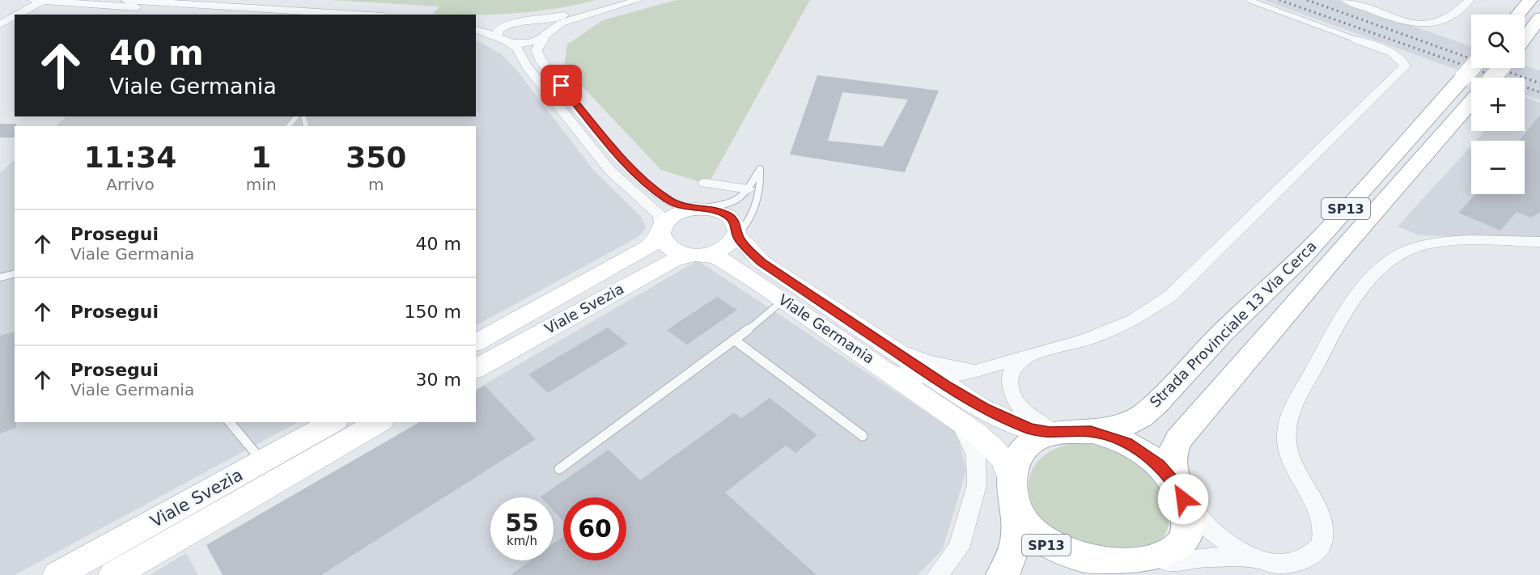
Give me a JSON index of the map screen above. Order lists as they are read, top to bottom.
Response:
{
  "streets": {
    "main road": ["SP13", "Strada Provinciale 13 Via Cerca"],
    "street": ["Viale Svezia", "Viale Germania"]
  },
  "crossings": [
    ["Viale Svezia", "Viale Germania"],
    ["Strada Provinciale 13 Via Cerca", "Viale Germania"]
  ],
  "page": {
    "map_buttons": ["+", "−"],
    "turn": ["40 m", "Viale Germania"],
    "eta": [
      "11:34",
      "Arrivo",
      "1",
      "min",
      "350",
      "m"
    ],
    "list": [
      {
        "name": "Prosegui",
        "note": "Viale Germania",
        "value": "40 m"
      },
      {
        "name": "Prosegui",
        "value": "150 m"
      },
      {
        "name": "Prosegui",
        "note": "Viale Germania",
        "value": "30 m"
      }
    ],
    "speed": "55 km/h",
    "limit": "60"
  }
}
